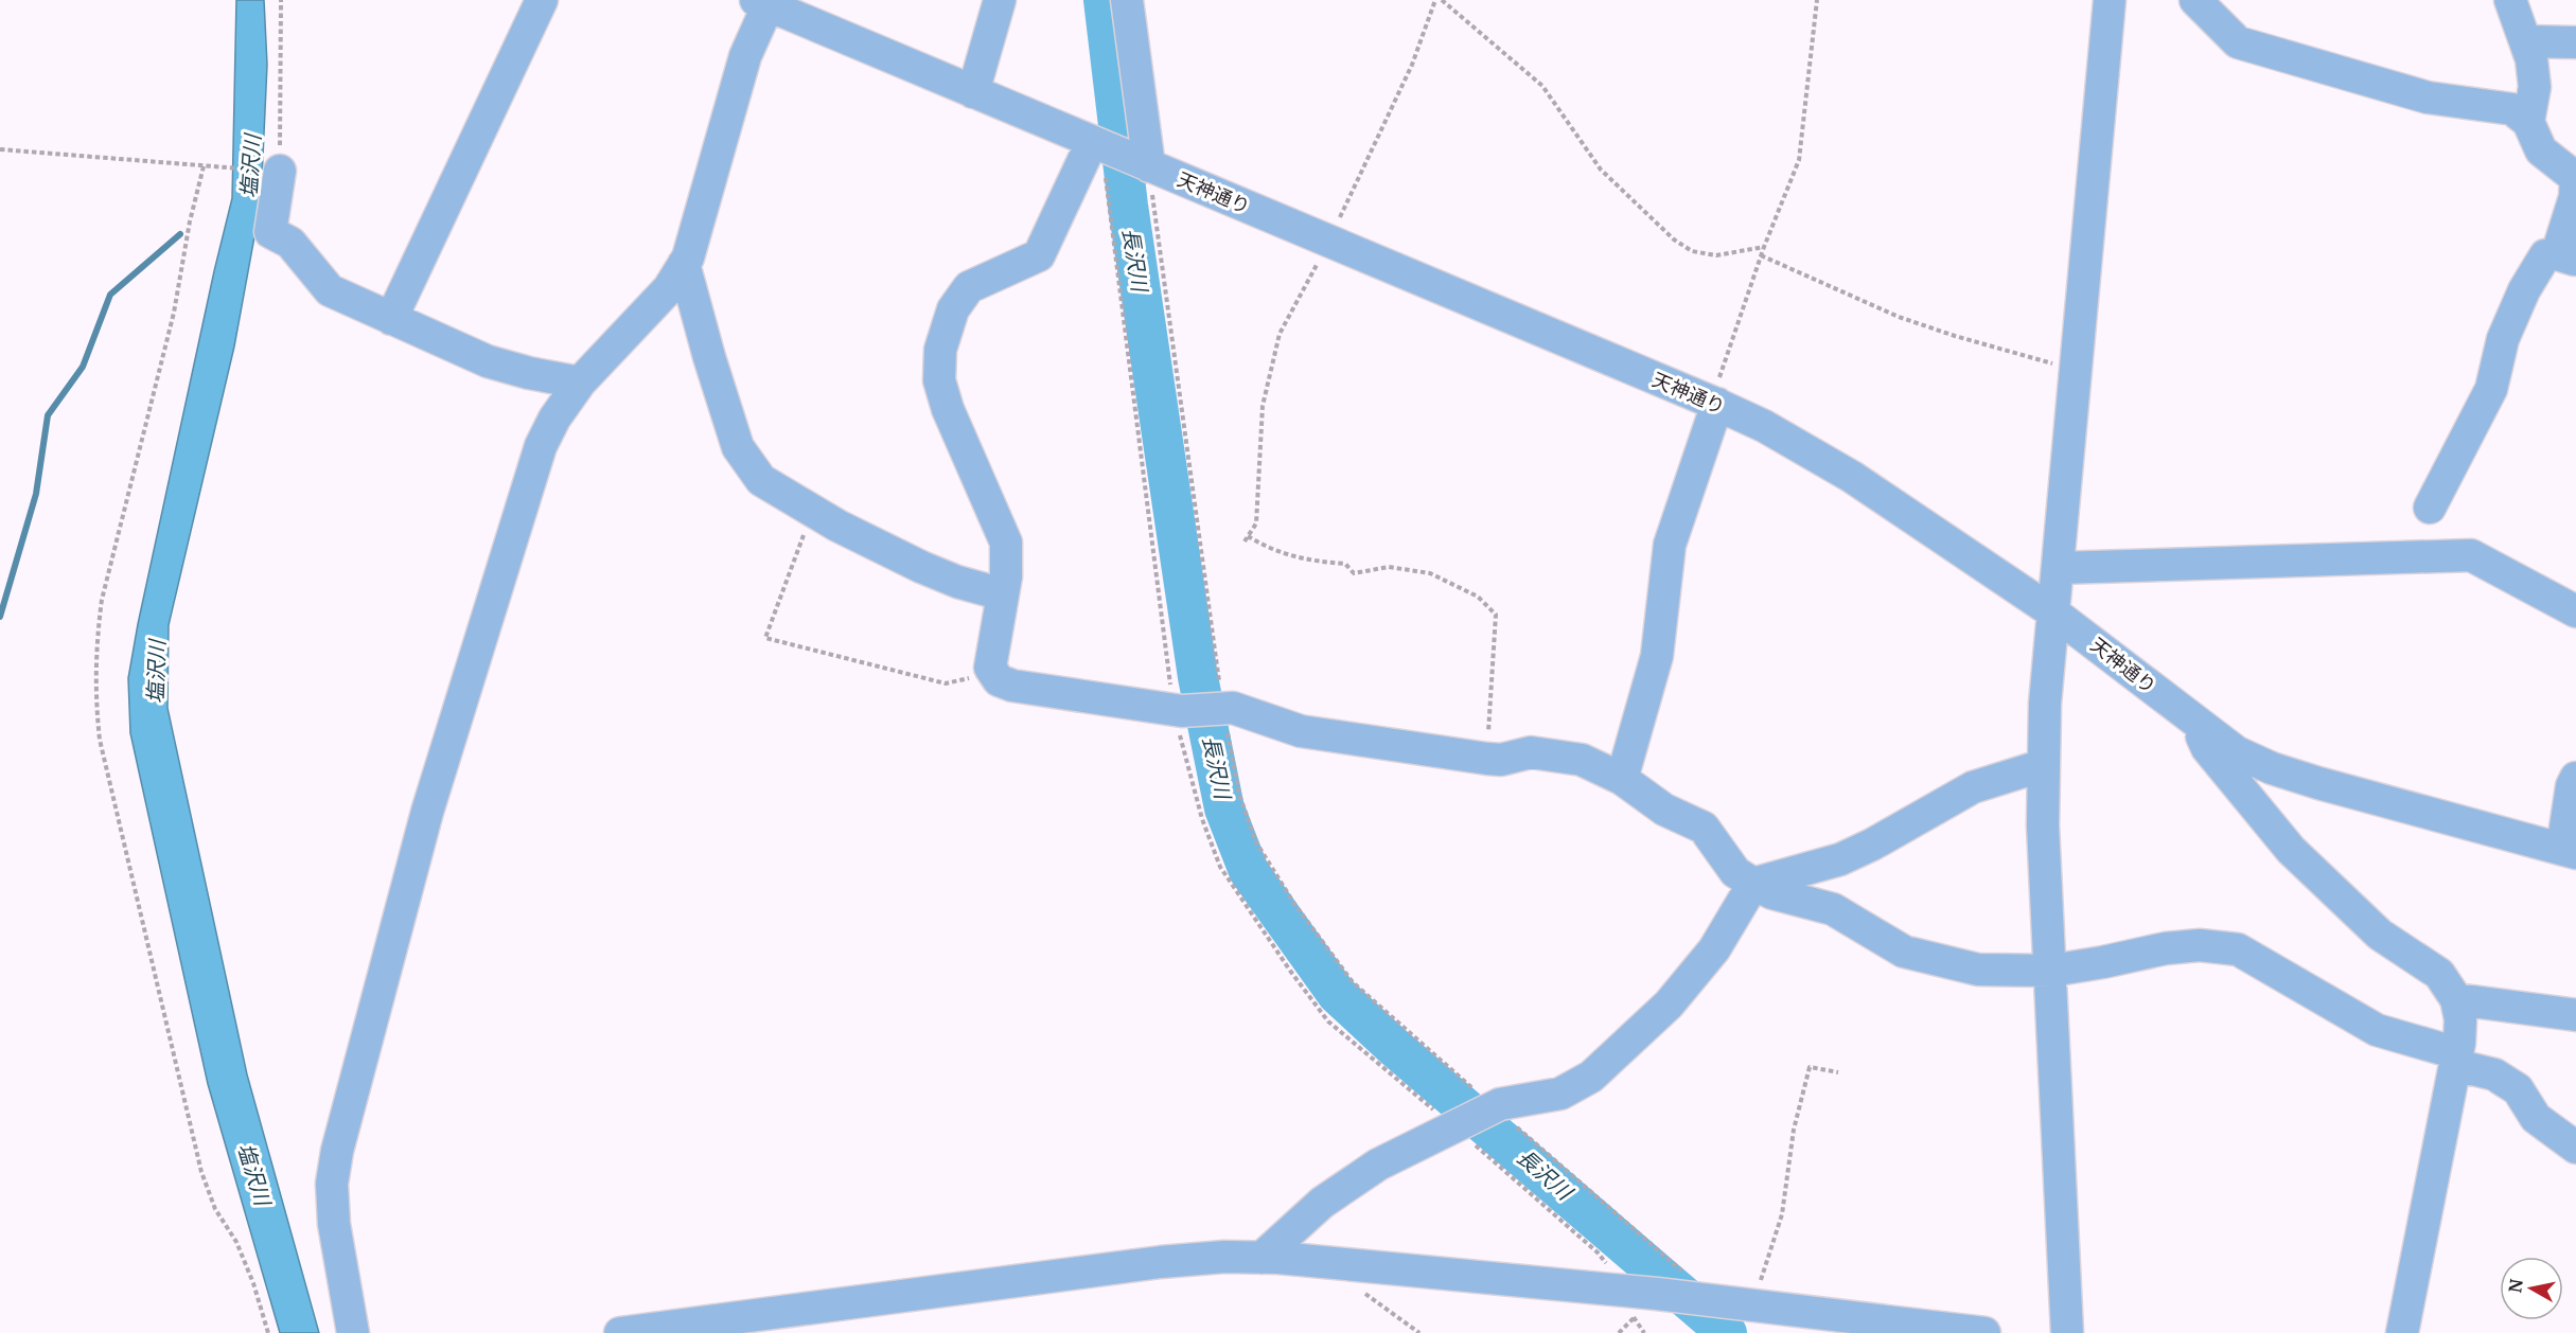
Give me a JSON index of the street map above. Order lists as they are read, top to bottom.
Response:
{
  "streets": {
    "street": ["天神通り"]
  },
  "water": ["塩沢川", "長沢川"],
  "north": "left"
}
